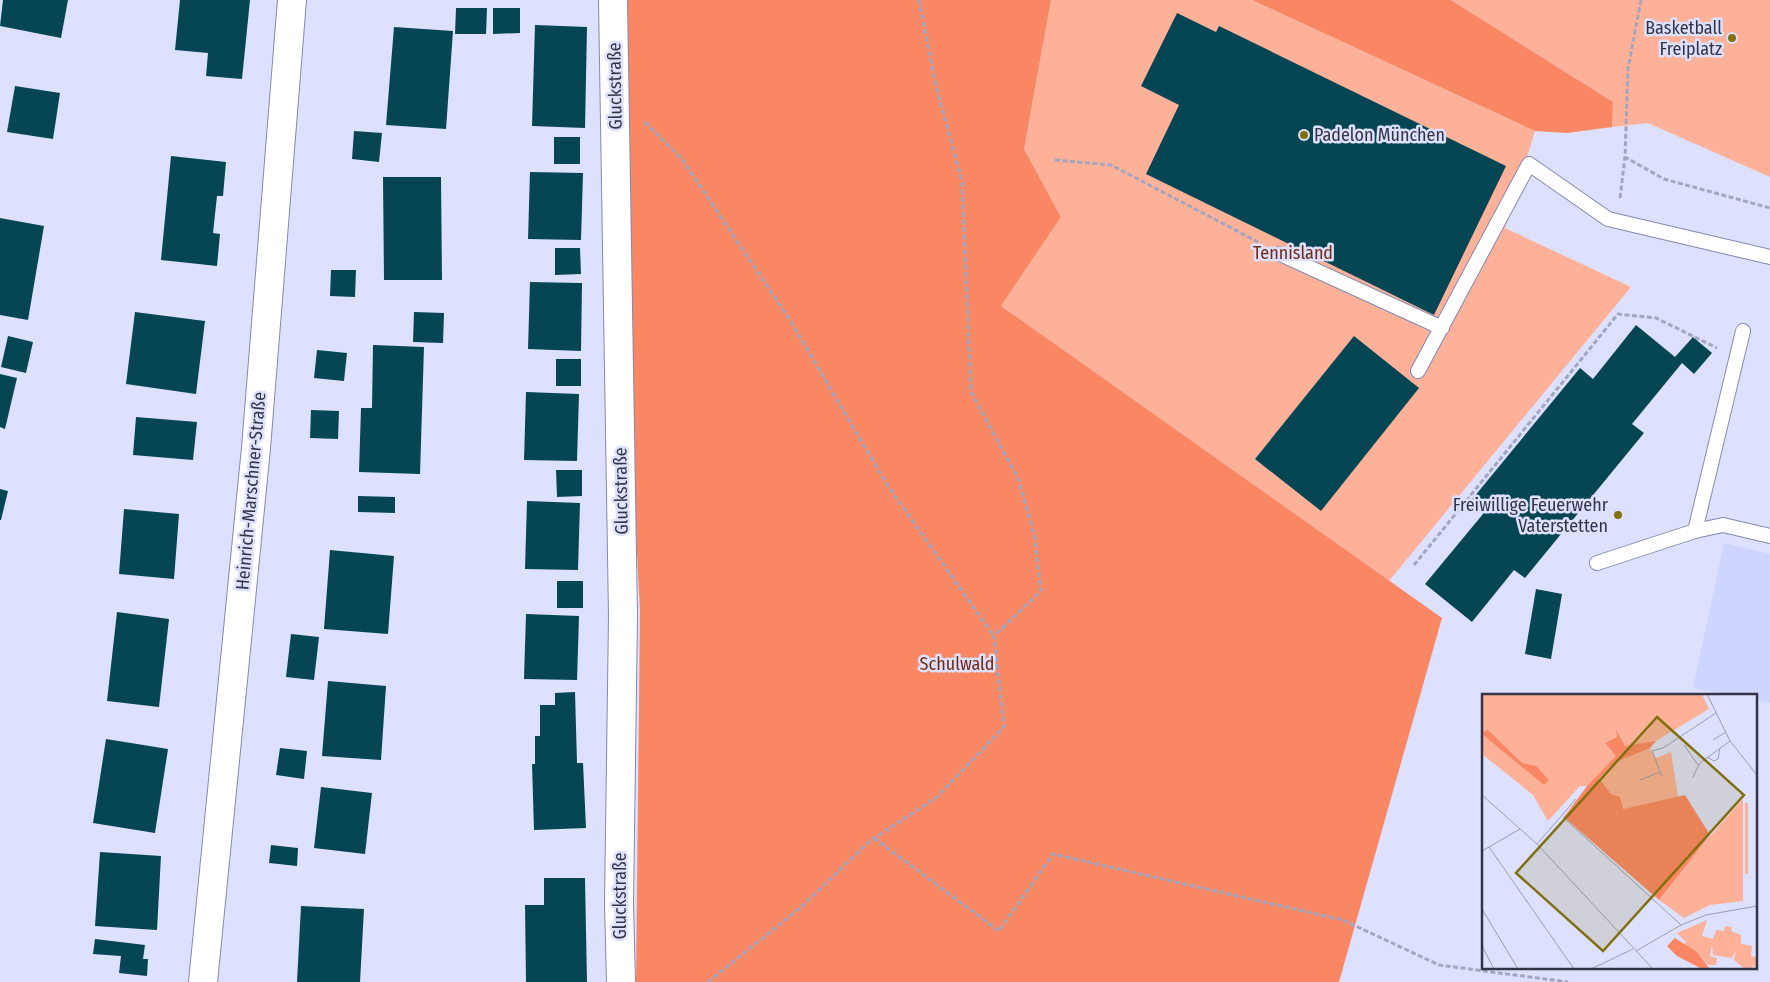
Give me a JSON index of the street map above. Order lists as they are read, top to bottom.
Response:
{
  "streets": {
    "street": ["Gluckstraße", "Heinrich-Marschner-Straße"]
  },
  "parks": ["Tennisland", "Schulwald"],
  "places": ["Basketball Freiplatz", "Padelon München", "Freiwillige Feuerwehr Vaterstetten"]
}
